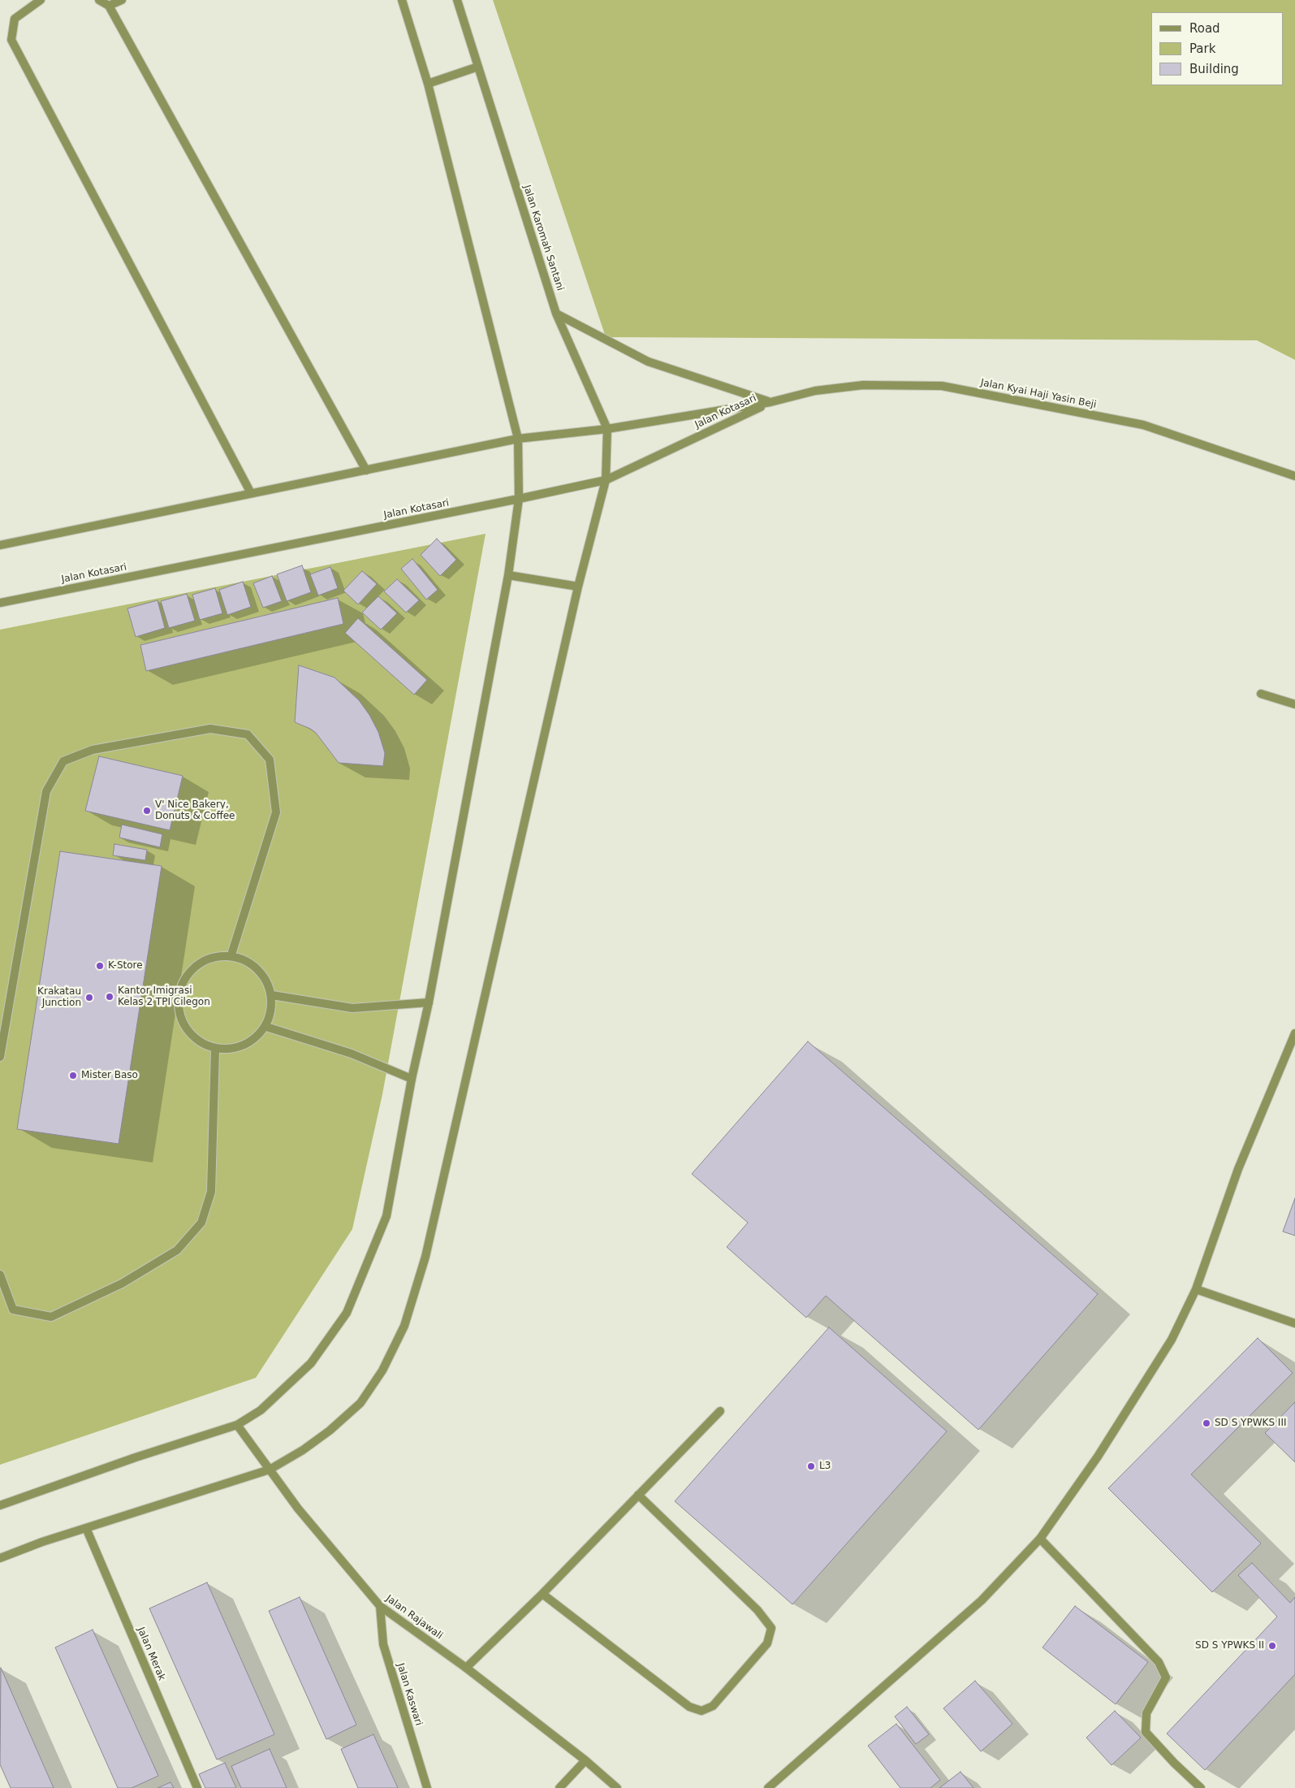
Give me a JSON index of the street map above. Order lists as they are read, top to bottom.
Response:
{
  "streets": {
    "street": [
      "Jalan Karomah Santani",
      "Jalan Kyai Haji Yasin Beji",
      "Jalan Kotasari",
      "Jalan Rajawali",
      "Jalan Merak",
      "Jalan Kaswari"
    ]
  },
  "crossings": [
    ["Jalan Karomah Santani", "Jalan Kotasari"],
    ["Jalan Karomah Santani", "Jalan Rajawali"],
    ["Jalan Karomah Santani", "Jalan Merak"],
    ["Jalan Kyai Haji Yasin Beji", "Jalan Kotasari"],
    ["Jalan Rajawali", "Jalan Kaswari"]
  ],
  "places": [
    "V' Nice Bakery, Donuts & Coffee",
    "K-Store",
    "Kantor Imigrasi Kelas 2 TPI Cilegon",
    "Krakatau Junction",
    "Mister Baso",
    "SD S YPWKS III",
    "L3",
    "SD S YPWKS II"
  ],
  "legend": ["Road", "Park", "Building"]
}
